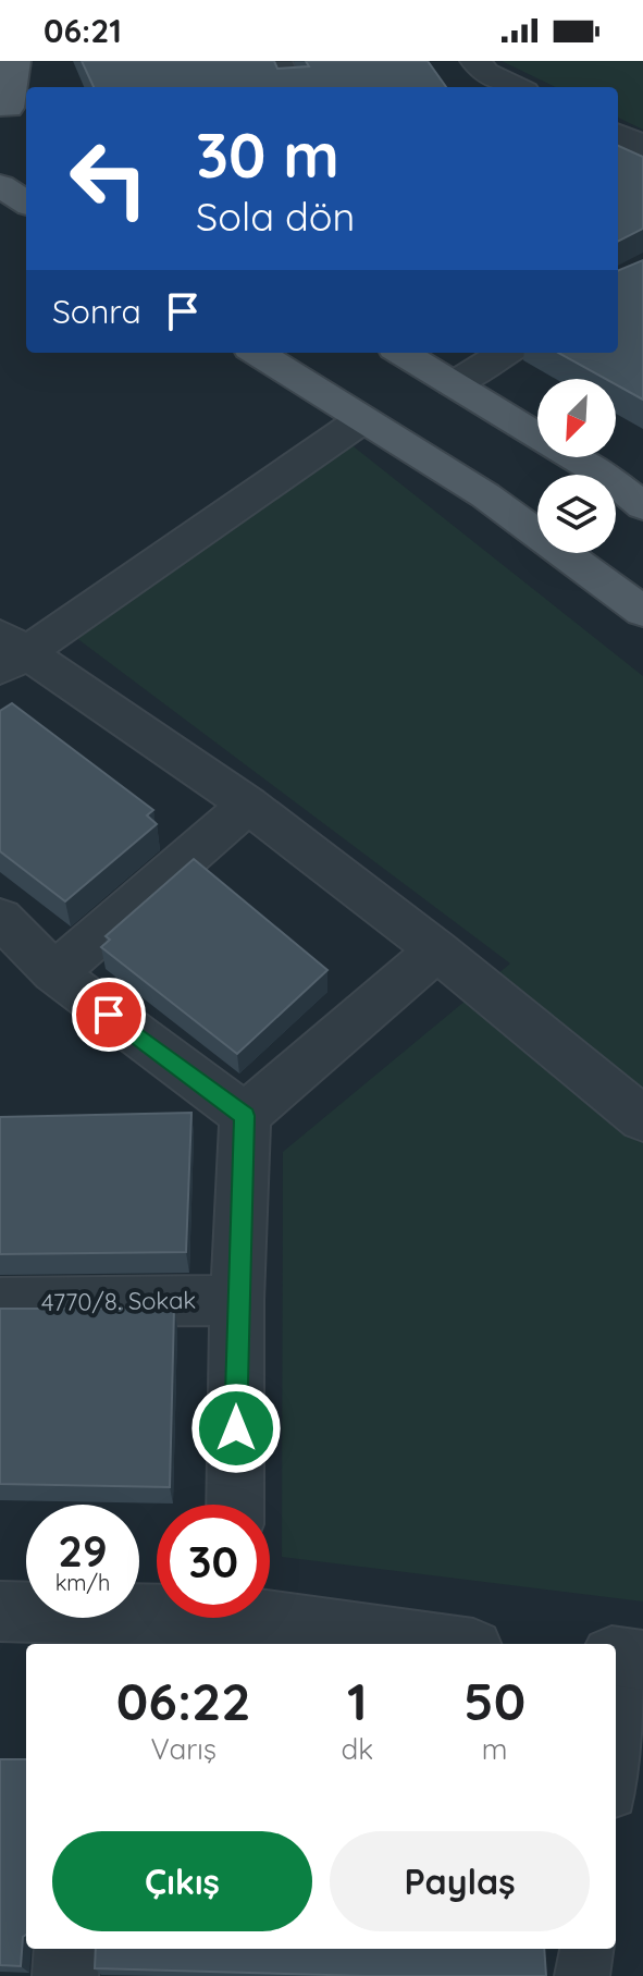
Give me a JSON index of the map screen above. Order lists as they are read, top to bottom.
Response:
{
  "streets": {
    "street": ["4770/8. Sokak"]
  },
  "north": "bottom left",
  "page": {
    "status": "06:21",
    "turn": ["30 m", "Sola dön"],
    "then": "Sonra",
    "speed": "29 km/h",
    "limit": "30",
    "eta": [
      "06:22",
      "Varış",
      "1",
      "dk",
      "50",
      "m"
    ],
    "buttons": ["Çıkış", "Paylaş"]
  }
}
